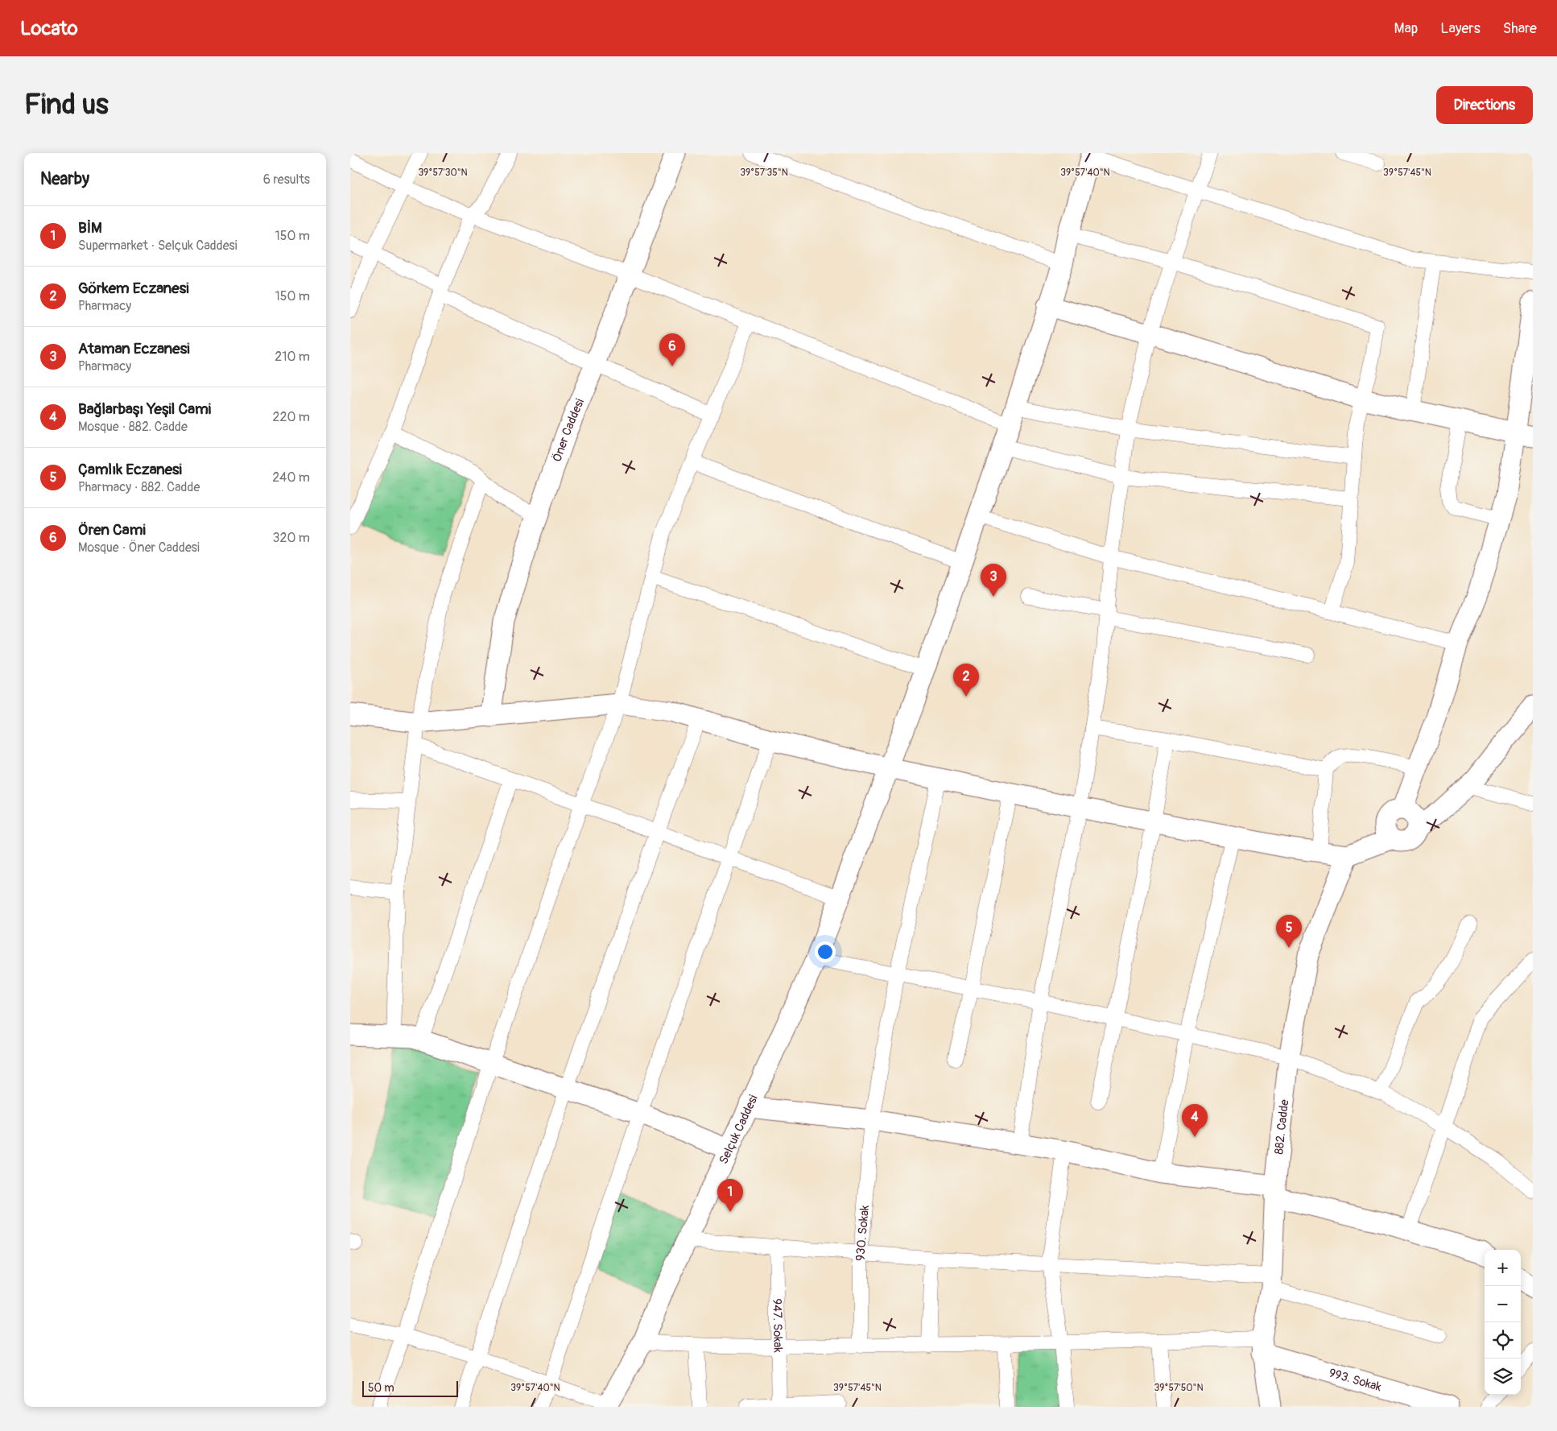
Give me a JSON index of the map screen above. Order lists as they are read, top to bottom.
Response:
{
  "streets": {
    "street": [
      "Öner Caddesi",
      "882. Cadde",
      "Selçuk Caddesi",
      "930. Sokak",
      "947. Sokak",
      "993. Sokak"
    ]
  },
  "crossings": [
    ["882. Cadde", "993. Sokak"]
  ],
  "scale_bar": "50 m",
  "page": {
    "header": "Locato",
    "nav": ["Map", "Layers", "Share"],
    "buttons": "Directions",
    "title": "Find us",
    "heading": ["Nearby", "6 results"],
    "list": [
      {
        "mark": "1",
        "name": "BİM",
        "note": "Supermarket · Selçuk Caddesi",
        "value": "150 m"
      },
      {
        "mark": "2",
        "name": "Görkem Eczanesi",
        "note": "Pharmacy",
        "value": "150 m"
      },
      {
        "mark": "3",
        "name": "Ataman Eczanesi",
        "note": "Pharmacy",
        "value": "210 m"
      },
      {
        "mark": "4",
        "name": "Bağlarbaşı Yeşil Cami",
        "note": "Mosque · 882. Cadde",
        "value": "220 m"
      },
      {
        "mark": "5",
        "name": "Çamlık Eczanesi",
        "note": "Pharmacy · 882. Cadde",
        "value": "240 m"
      },
      {
        "mark": "6",
        "name": "Ören Cami",
        "note": "Mosque · Öner Caddesi",
        "value": "320 m"
      }
    ],
    "pins": [
      "6",
      "3",
      "2",
      "5",
      "4",
      "1"
    ],
    "map_buttons": ["+", "−"],
    "scale": "50 m"
  },
  "coordinates": [
    "39°57'30\"N",
    "39°57'40\"N",
    "39°57'45\"N",
    "39°57'35\"N",
    "39°57'50\"N"
  ]
}
